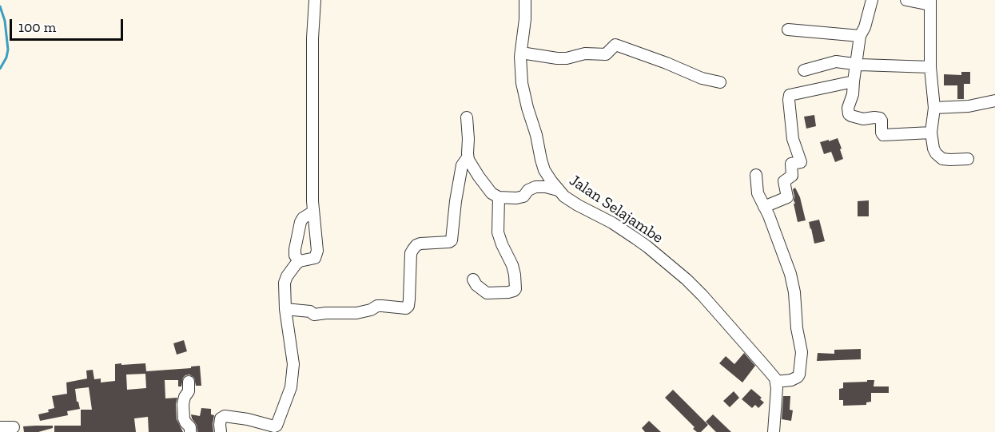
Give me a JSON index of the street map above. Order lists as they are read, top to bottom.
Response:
{
  "streets": {
    "street": ["Jalan Selajambe"]
  },
  "scale_bar": "100 m"
}
